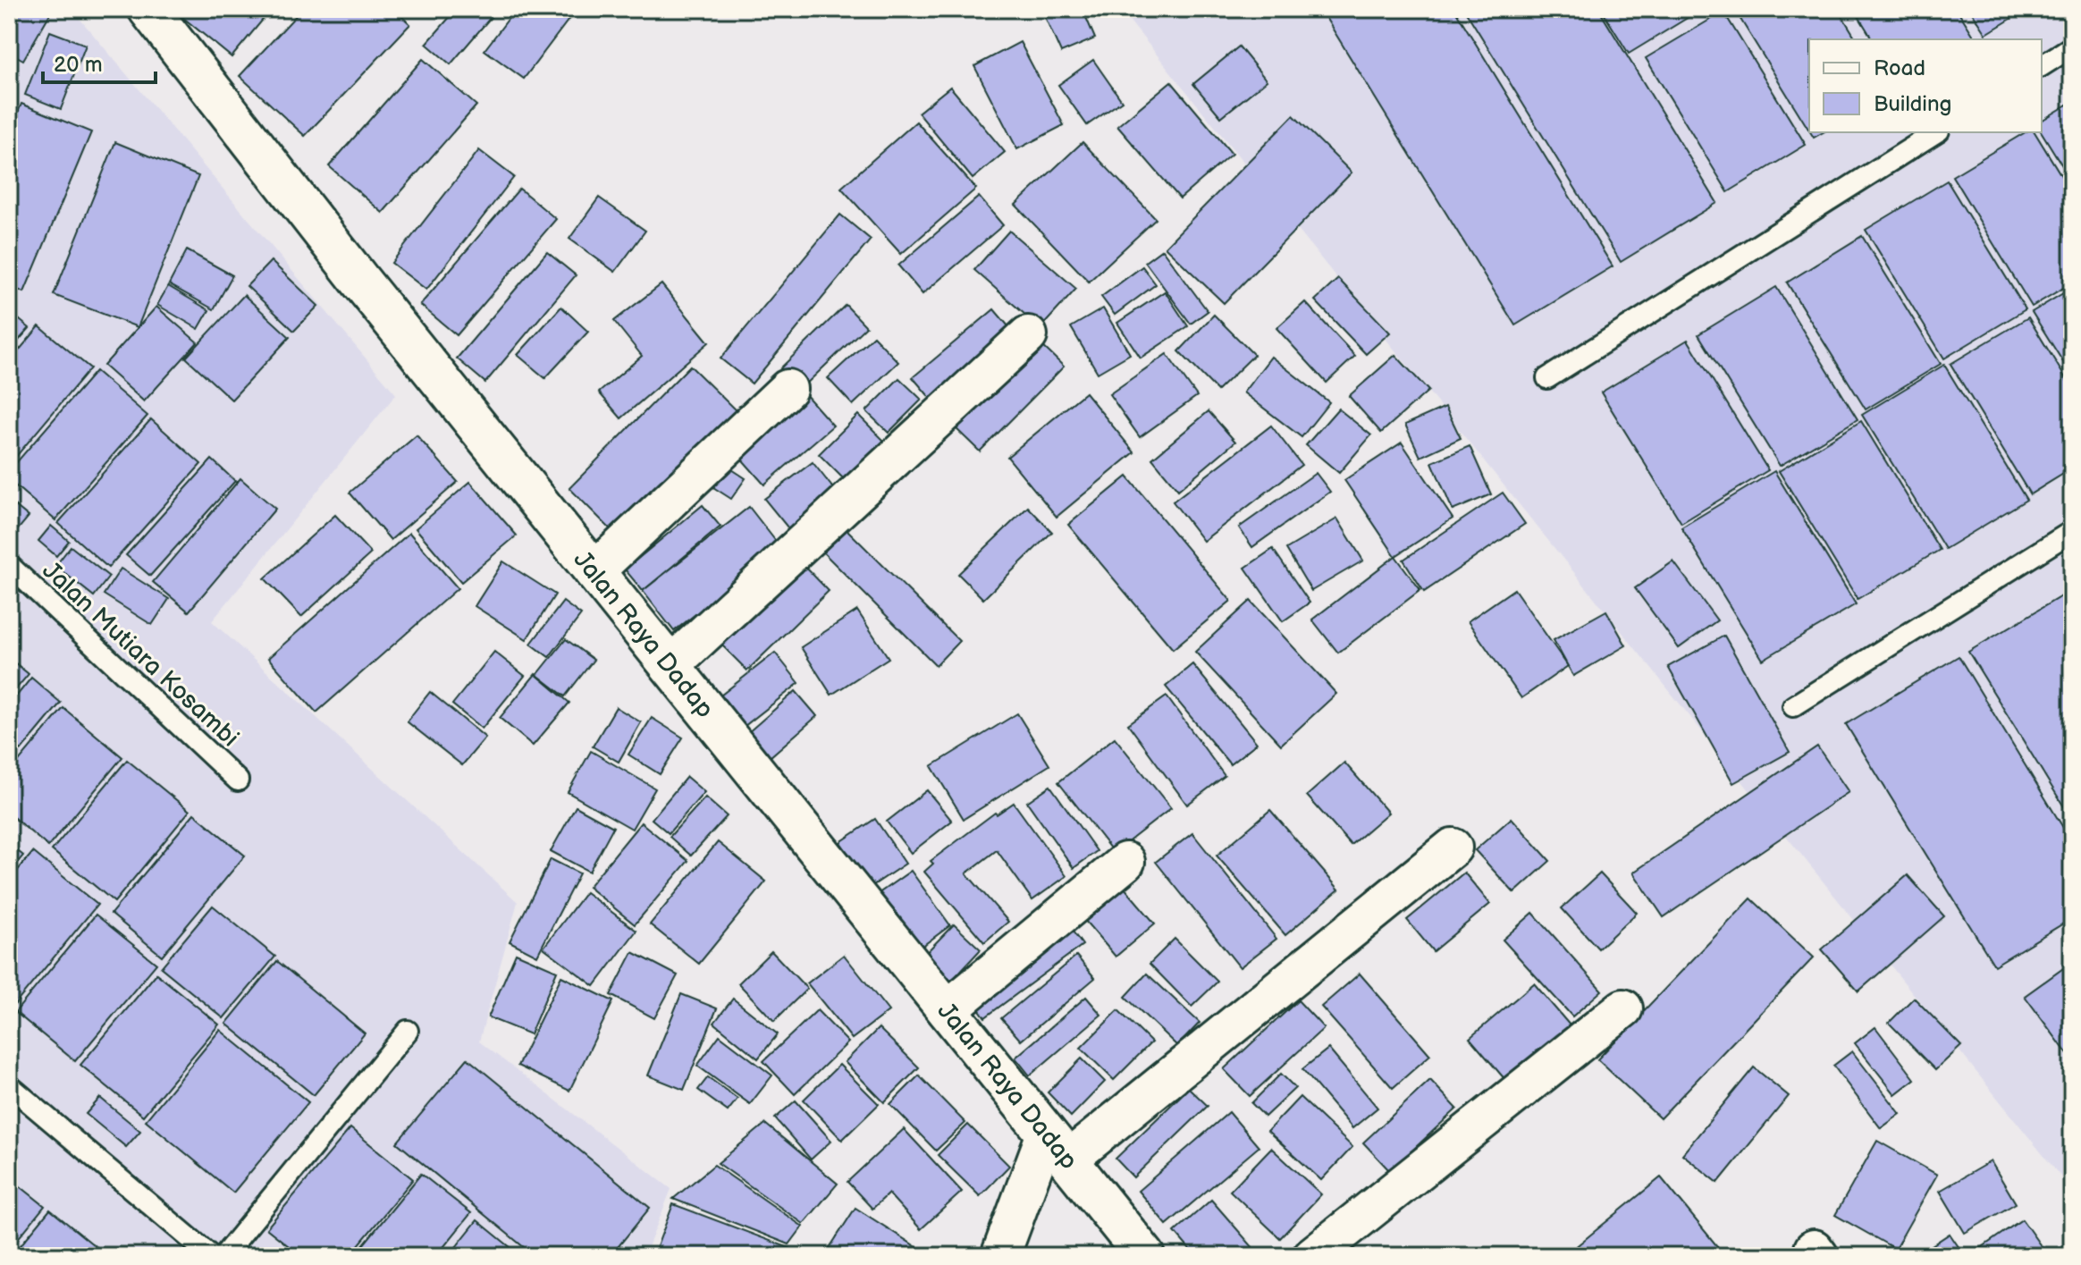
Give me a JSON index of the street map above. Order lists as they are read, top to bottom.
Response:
{
  "streets": {
    "main road": ["Jalan Raya Dadap"],
    "lane": ["Jalan Mutiara Kosambi"]
  },
  "legend": ["Road", "Building"],
  "scale_bar": "20 m"
}
